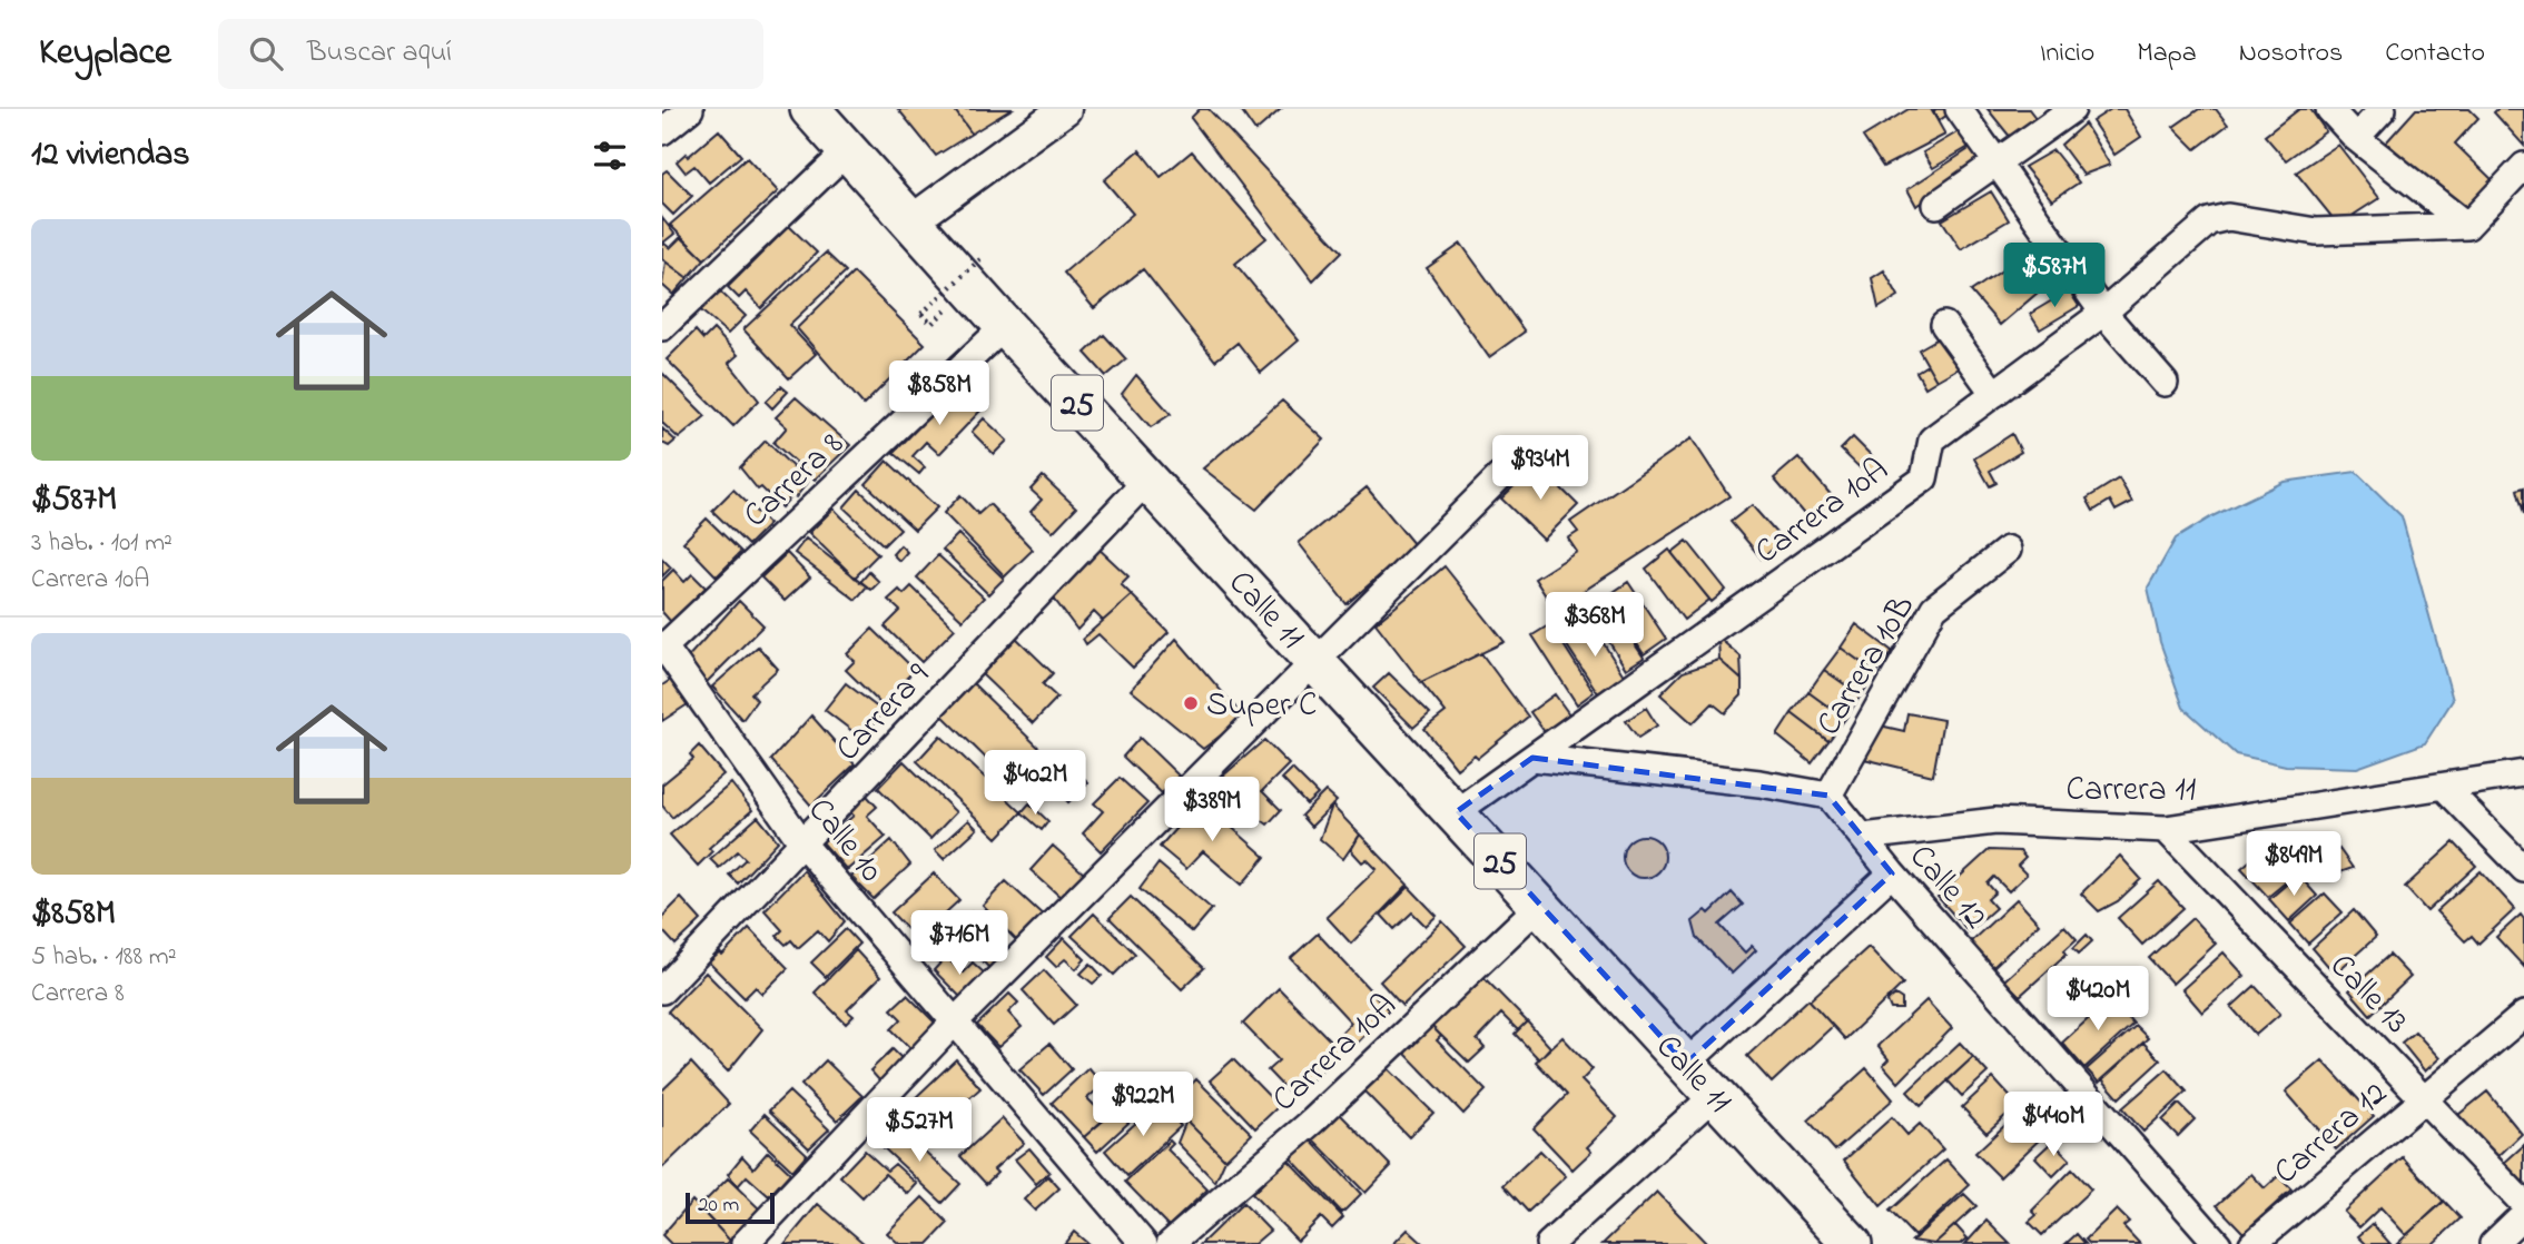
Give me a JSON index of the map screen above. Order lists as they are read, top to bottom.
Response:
{
  "streets": {
    "main road": ["25", "Calle 11"],
    "street": [
      "Carrera 8",
      "Carrera 10A",
      "Carrera 10B",
      "Carrera 9",
      "Carrera 11",
      "Calle 10",
      "Calle 12",
      "Calle 13",
      "Carrera 12"
    ]
  },
  "crossings": [
    ["Carrera 8", "Calle 11"],
    ["Carrera 8", "Calle 10"],
    ["Carrera 10A", "Calle 11"],
    ["Calle 11", "Carrera 9"],
    ["Carrera 10B", "Calle 12"],
    ["Carrera 9", "Calle 10"],
    ["Carrera 11", "Calle 12"],
    ["Carrera 11", "Calle 13"],
    ["Calle 13", "Carrera 12"]
  ],
  "places": ["Super C"],
  "scale_bar": "20 m",
  "page": {
    "header": "Keyplace",
    "search": "Buscar aquí",
    "nav": [
      "Inicio",
      "Mapa",
      "Nosotros",
      "Contacto"
    ],
    "heading": "12 viviendas",
    "list": [
      {
        "name": "$587M",
        "note": "3 hab. · 101 m² · Carrera 10A"
      },
      {
        "name": "$858M",
        "note": "5 hab. · 188 m² · Carrera 8"
      }
    ],
    "price": [
      "$587M",
      "$858M",
      "$934M",
      "$368M",
      "$402M",
      "$389M",
      "$849M",
      "$716M",
      "$420M",
      "$922M",
      "$440M",
      "$527M"
    ],
    "scale": "20 m"
  }
}
